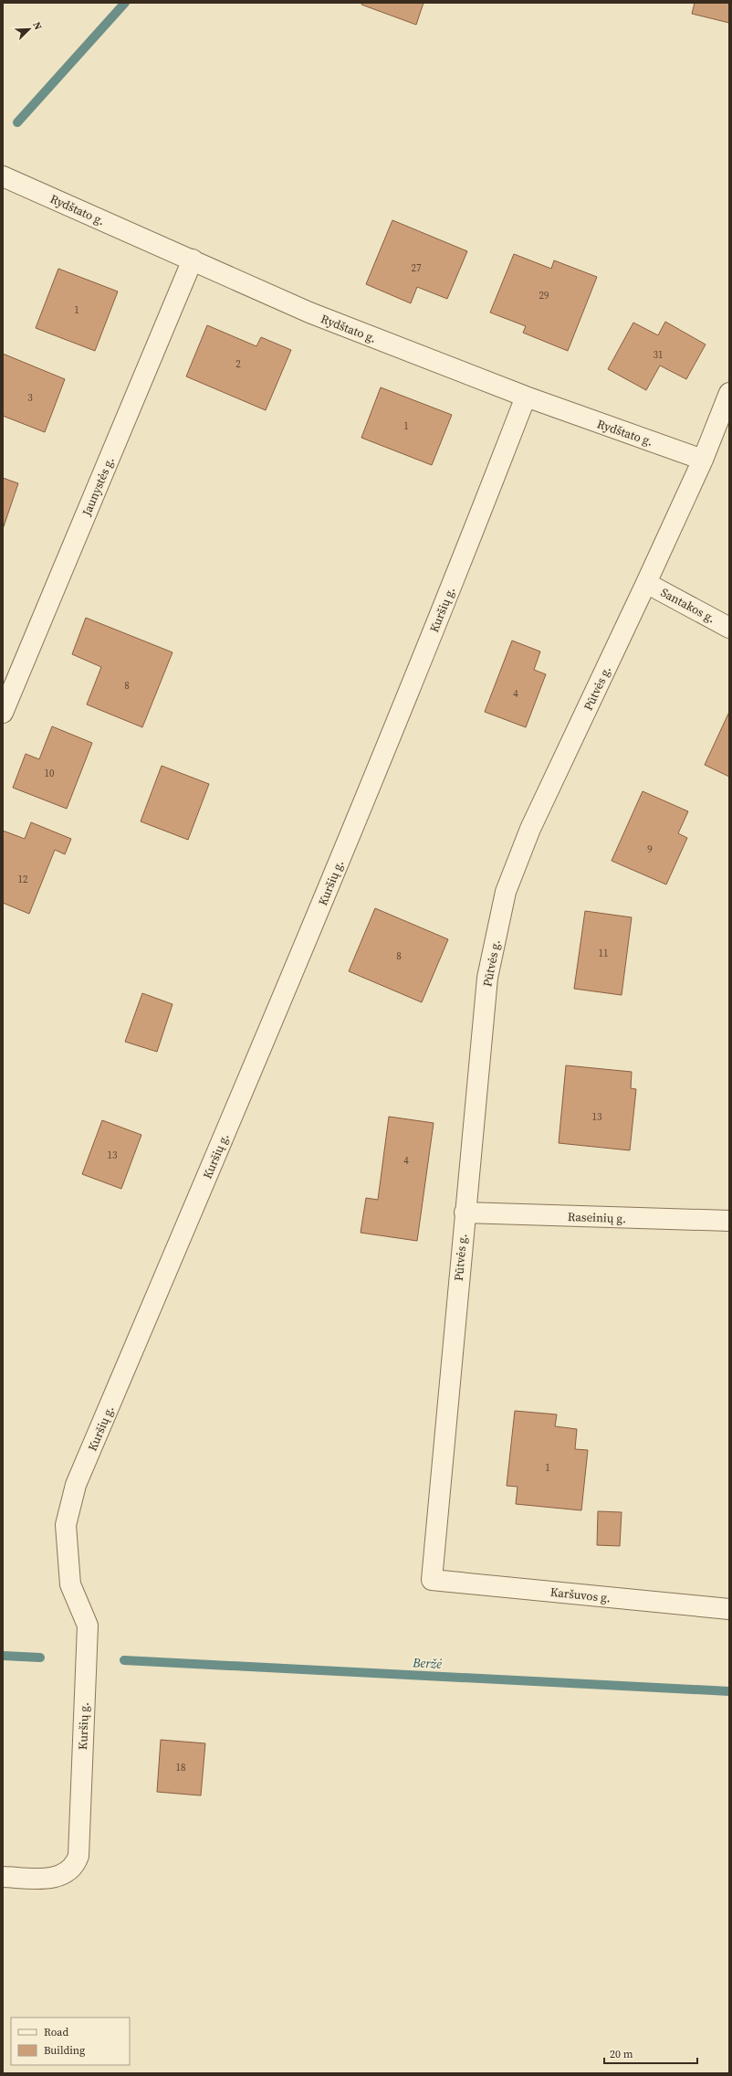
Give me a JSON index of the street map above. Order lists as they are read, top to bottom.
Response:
{
  "streets": {
    "street": [
      "Rydštato g.",
      "Jaunystės g.",
      "Santakos g.",
      "Kuršių g.",
      "Pūtvės g.",
      "Raseinių g.",
      "Karšuvos g."
    ]
  },
  "crossings": [
    ["Rydštato g.", "Jaunystės g."],
    ["Rydštato g.", "Kuršių g."],
    ["Rydštato g.", "Pūtvės g."],
    ["Santakos g.", "Pūtvės g."],
    ["Pūtvės g.", "Raseinių g."],
    ["Pūtvės g.", "Karšuvos g."]
  ],
  "water": ["Beržė"],
  "house_numbers": [
    "27",
    "29",
    "1",
    "31",
    "2",
    "3",
    "1",
    "8",
    "4",
    "10",
    "9",
    "12",
    "11",
    "8",
    "13",
    "13",
    "4",
    "1",
    "18"
  ],
  "legend": ["Road", "Building"],
  "scale_bar": "20 m",
  "north": "top right"
}
